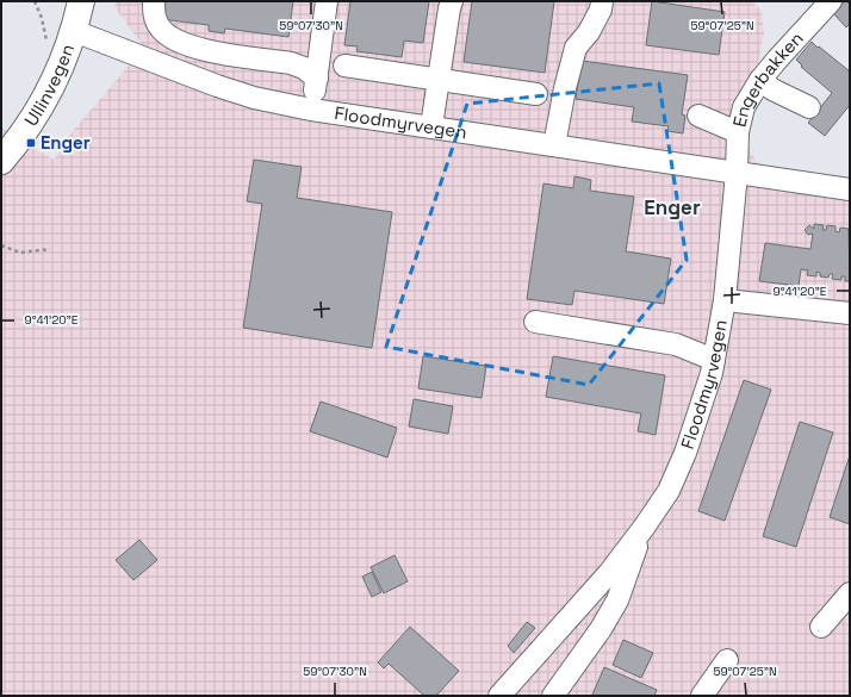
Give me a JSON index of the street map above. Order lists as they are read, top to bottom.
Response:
{
  "streets": {
    "main road": ["Ullinvegen"],
    "street": ["Engerbakken", "Floodmyrvegen"]
  },
  "crossings": [
    ["Engerbakken", "Floodmyrvegen"],
    ["Ullinvegen", "Floodmyrvegen"]
  ],
  "districts": ["Enger"],
  "places": {
    "transit": ["Enger"]
  },
  "coordinates": ["59°07'30\"N", "59°07'25\"N", "9°41'20\"E"]
}
